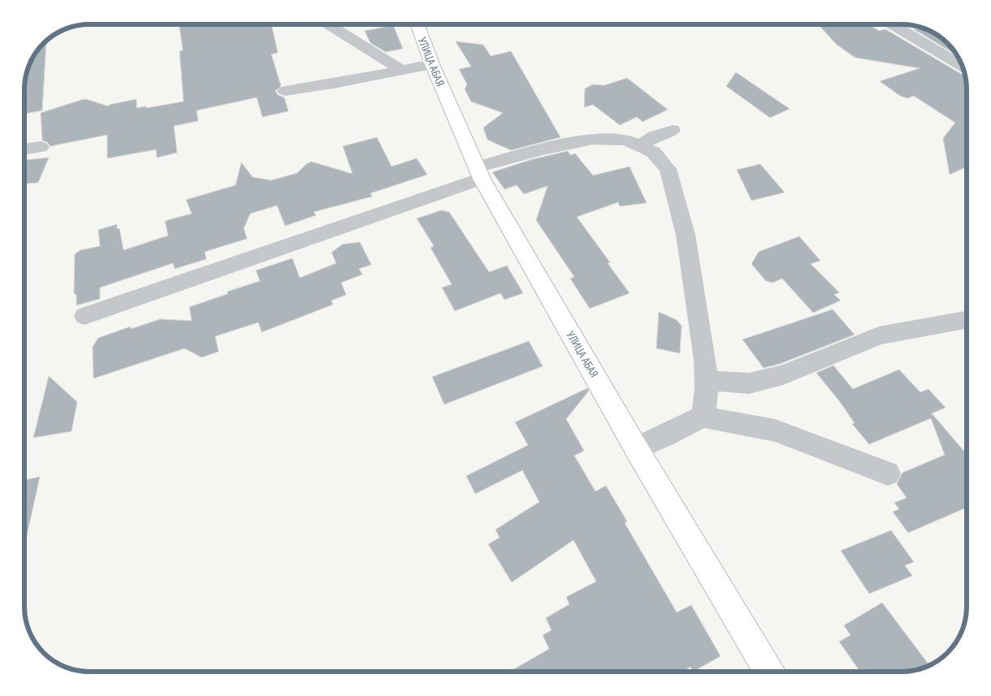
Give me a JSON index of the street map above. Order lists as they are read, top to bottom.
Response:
{
  "streets": {
    "main road": ["УЛИЦА АБАЯ"]
  }
}
